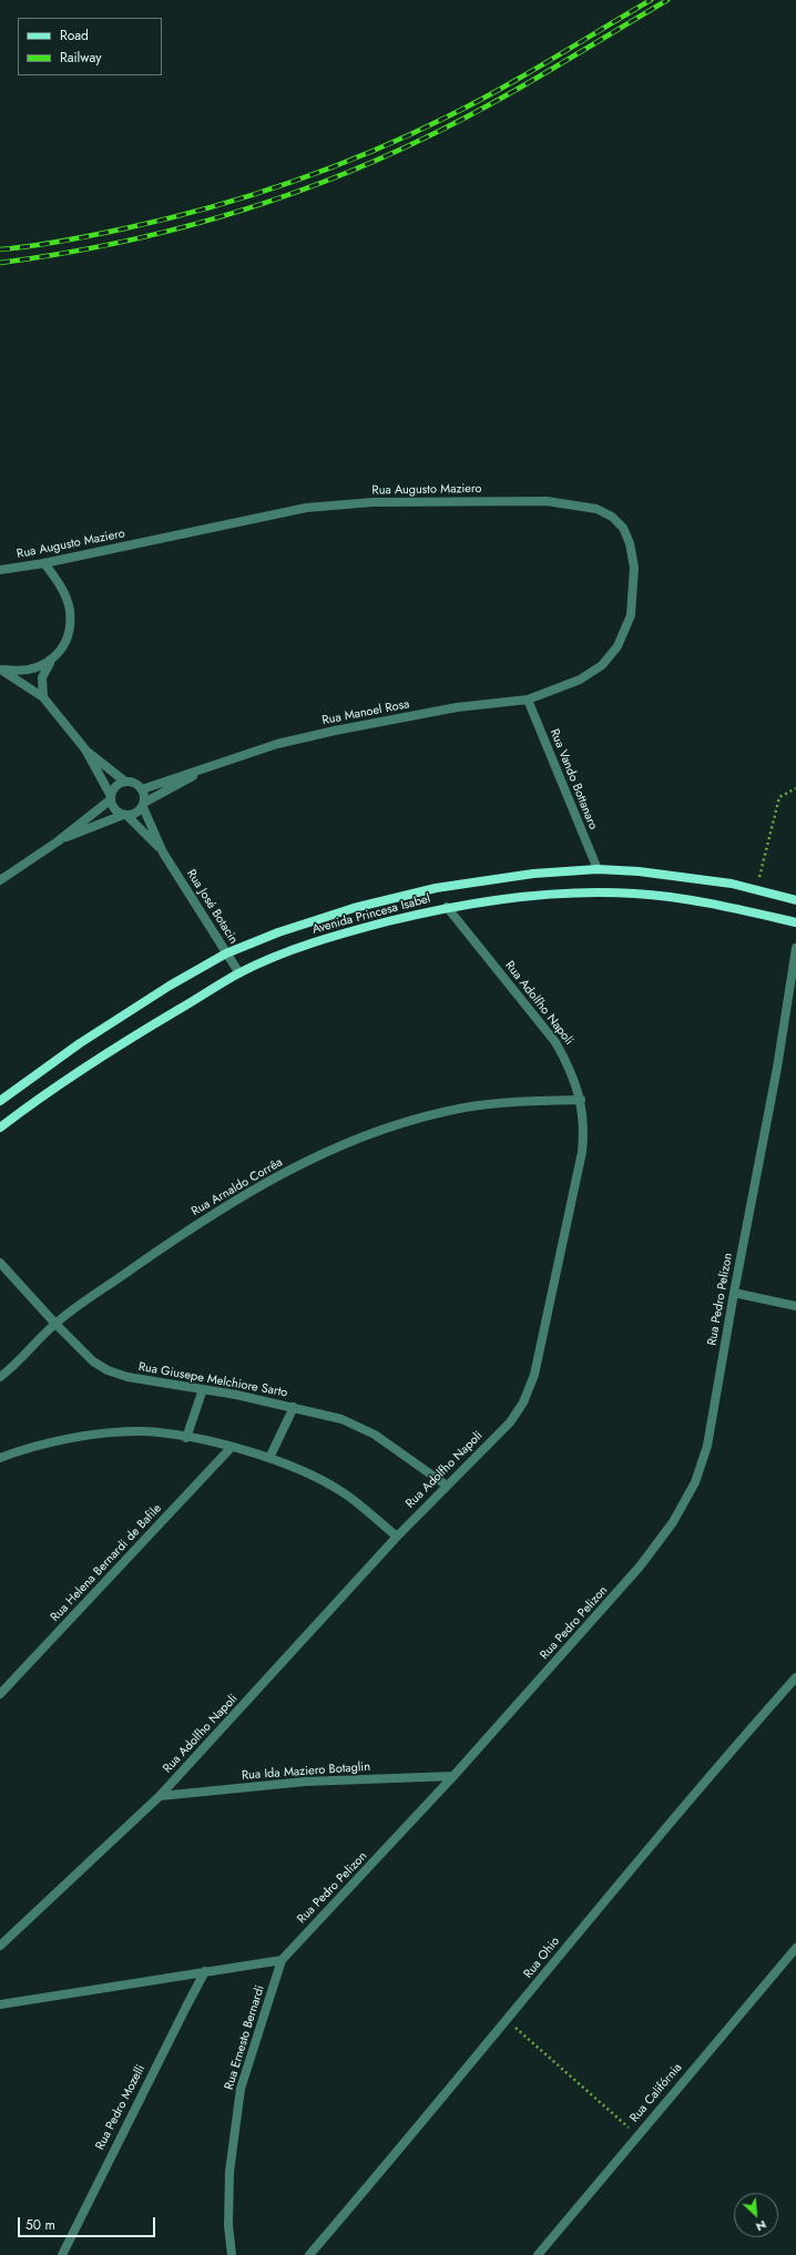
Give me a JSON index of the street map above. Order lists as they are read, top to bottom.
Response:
{
  "streets": {
    "main road": ["Avenida Princesa Isabel"],
    "street": [
      "Rua Augusto Maziero",
      "Rua Manoel Rosa",
      "Rua Vando Bottanaro",
      "Rua José Botacin",
      "Rua Adolfho Napoli",
      "Rua Arnaldo Corrêa",
      "Rua Pedro Pelizon",
      "Rua Giusepe Melchiore Sarto",
      "Rua Helena Bernardi de Bafile",
      "Rua Ida Maziero Botaglin",
      "Rua Ohio",
      "Rua Ernesto Bernardi",
      "Rua Califórnia",
      "Rua Pedro Mozelli"
    ]
  },
  "crossings": [
    ["Rua Augusto Maziero", "Rua Manoel Rosa"],
    ["Rua Augusto Maziero", "Rua Vando Bottanaro"],
    ["Rua Manoel Rosa", "Rua Vando Bottanaro"],
    ["Rua Manoel Rosa", "Rua José Botacin"],
    ["Rua Vando Bottanaro", "Avenida Princesa Isabel"],
    ["Rua José Botacin", "Avenida Princesa Isabel"],
    ["Avenida Princesa Isabel", "Rua Adolfho Napoli"],
    ["Rua Adolfho Napoli", "Rua Arnaldo Corrêa"],
    ["Rua Adolfho Napoli", "Rua Giusepe Melchiore Sarto"],
    ["Rua Adolfho Napoli", "Rua Ida Maziero Botaglin"],
    ["Rua Arnaldo Corrêa", "Rua Giusepe Melchiore Sarto"],
    ["Rua Pedro Pelizon", "Rua Ida Maziero Botaglin"],
    ["Rua Pedro Pelizon", "Rua Ernesto Bernardi"]
  ],
  "legend": ["Road", "Railway"],
  "scale_bar": "50 m",
  "north": "bottom right"
}
